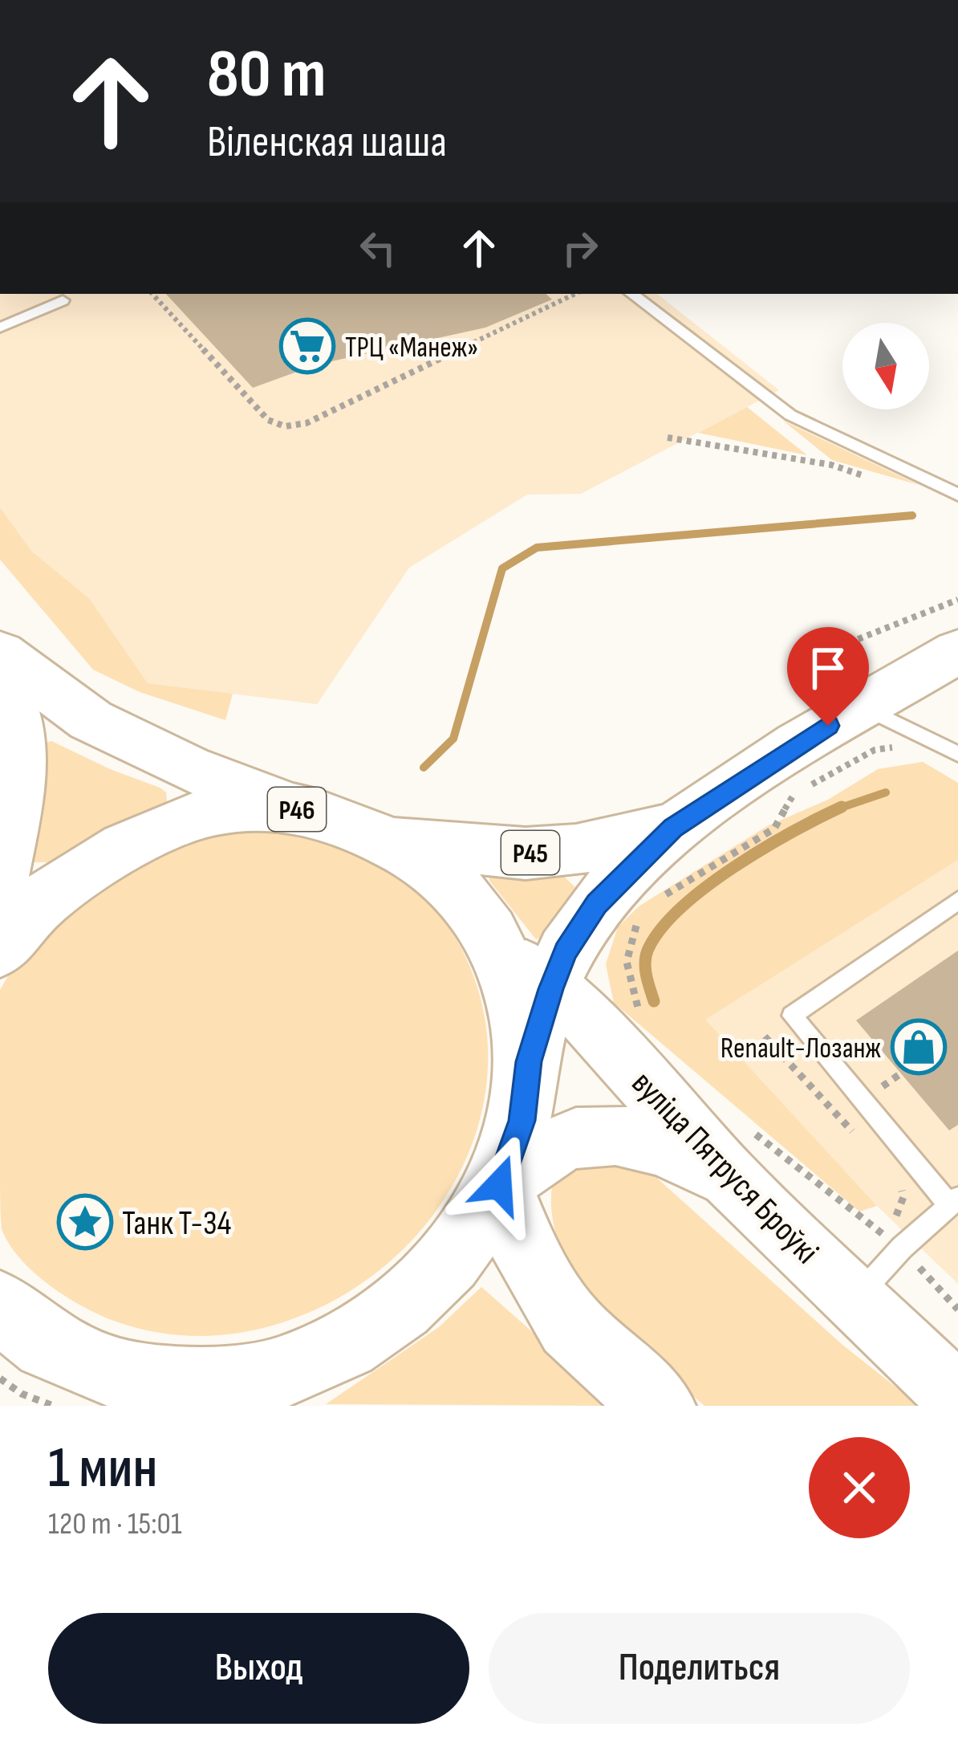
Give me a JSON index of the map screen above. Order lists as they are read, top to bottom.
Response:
{
  "streets": {
    "main road": ["Р46", "Р45", "вуліца Пятруся Броўкі"]
  },
  "crossings": [
    ["Р46", "Р45"],
    ["Р46", "вуліца Пятруся Броўкі"],
    ["Р45", "вуліца Пятруся Броўкі"]
  ],
  "places": {
    "supermarket": ["ТРЦ «Манеж»"],
    "shop": ["Renault-Лозанж"],
    "place": ["Танк Т-34"]
  },
  "north": "bottom",
  "page": {
    "turn": ["80 m", "Віленская шаша"],
    "heading": ["1 мин", "120 m · 15:01"],
    "buttons": ["Выход", "Поделиться"]
  }
}
